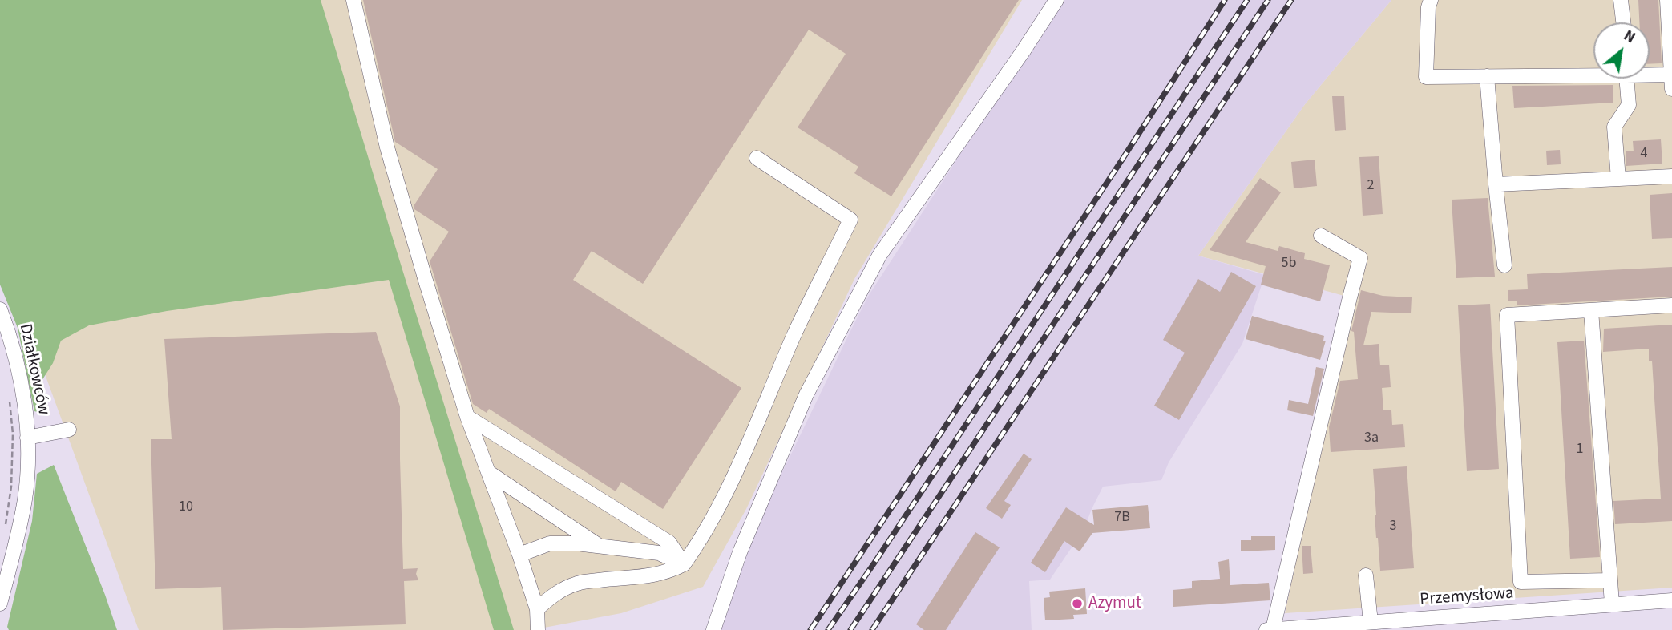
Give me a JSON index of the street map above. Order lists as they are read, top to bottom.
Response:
{
  "streets": {
    "street": ["Działkowców", "Przemysłowa"]
  },
  "places": ["Azymut"],
  "house_numbers": [
    "4",
    "2",
    "5b",
    "3a",
    "1",
    "10",
    "7B",
    "3"
  ],
  "north": "top right"
}
